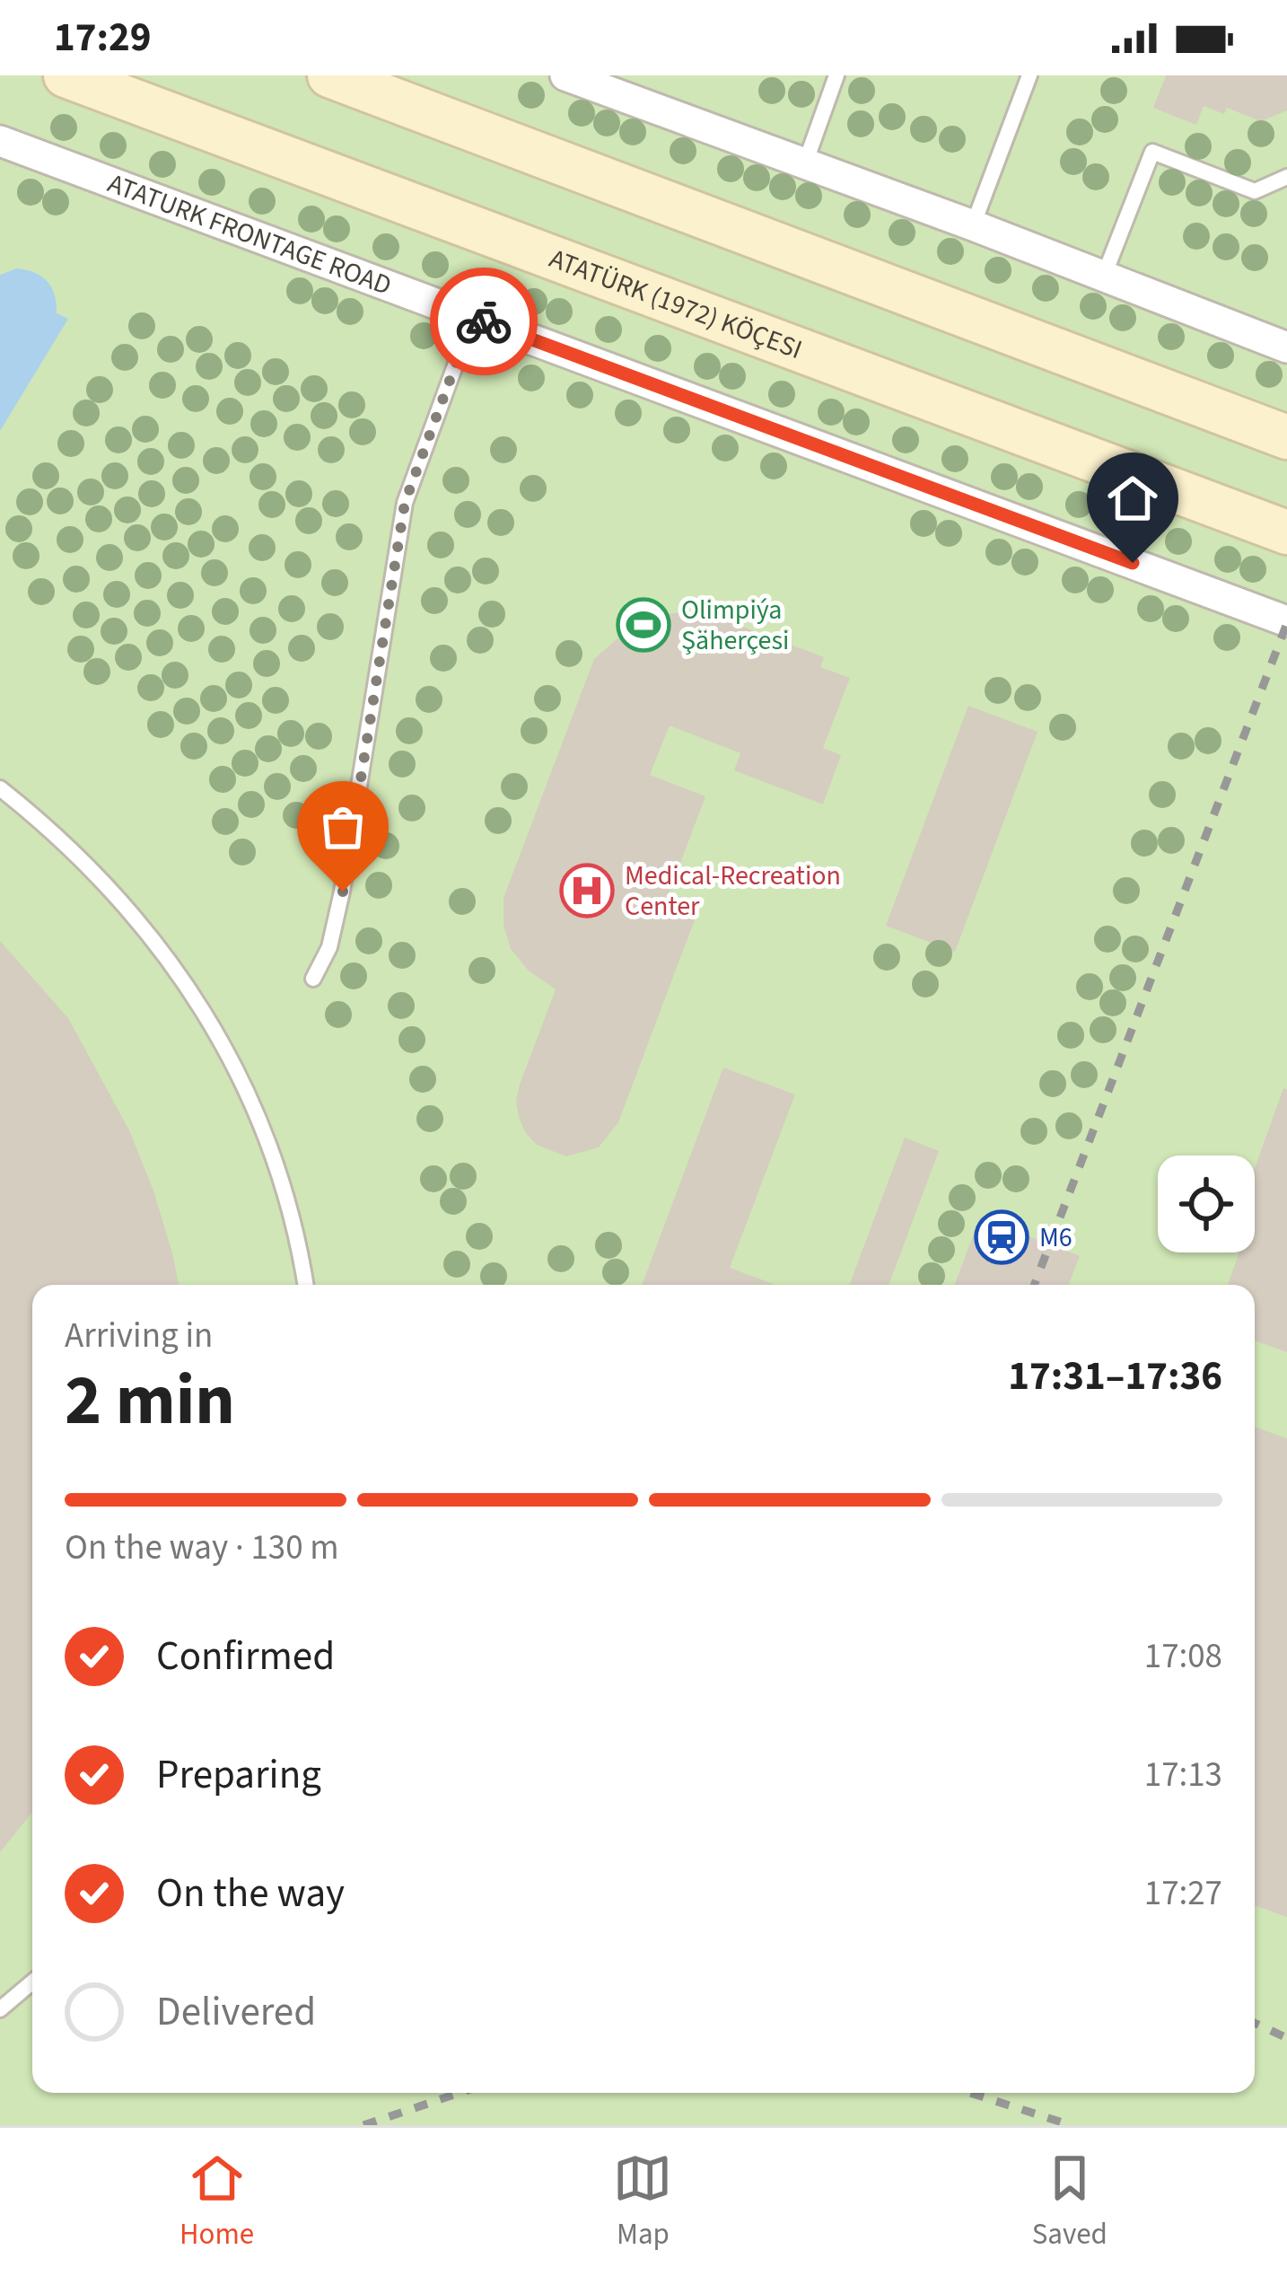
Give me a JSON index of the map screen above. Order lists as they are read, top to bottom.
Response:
{
  "streets": {
    "main road": ["ATATÜRK (1972) KÖÇESI"],
    "street": ["ATATURK FRONTAGE ROAD"]
  },
  "places": {
    "sports": ["Olimpiýa Şäherçesi"],
    "hospital": ["Medical-Recreation Center"],
    "station": ["M6"]
  },
  "page": {
    "status": "17:29",
    "heading": ["2 min", "Arriving in", "17:31–17:36"],
    "bar": "On the way · 130 m",
    "list": [
      ["Confirmed", "17:08"],
      ["Preparing", "17:13"],
      ["On the way", "17:27"],
      "Delivered"
    ],
    "tabs": ["Home", "Map", "Saved"]
  }
}
